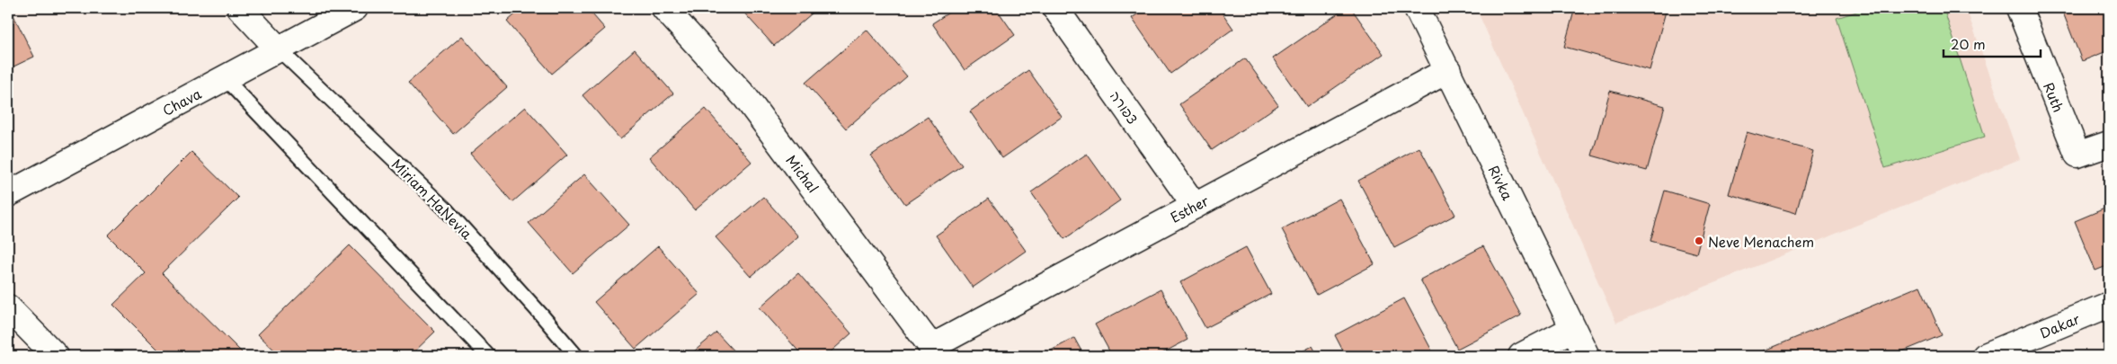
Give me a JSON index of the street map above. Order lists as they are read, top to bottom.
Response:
{
  "streets": {
    "street": [
      "Ruth",
      "Chava",
      "צפורה",
      "Michal",
      "Rivka",
      "Esther",
      "Dakar"
    ],
    "lane": ["Miriam HaNevia"]
  },
  "crossings": [
    ["Chava", "Miriam HaNevia"],
    ["צפורה", "Esther"],
    ["Michal", "Esther"],
    ["Rivka", "Esther"]
  ],
  "places": ["Neve Menachem"],
  "scale_bar": "20 m"
}
